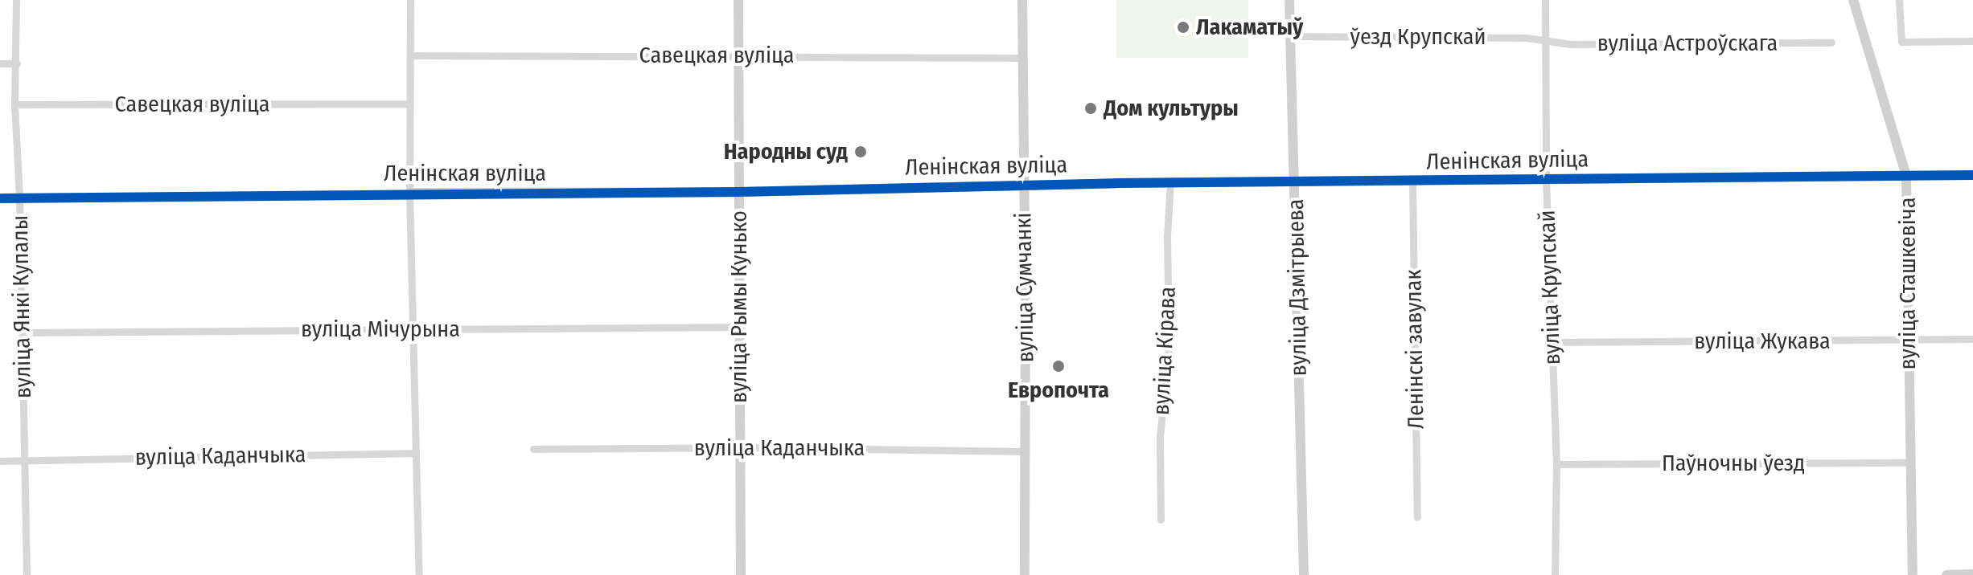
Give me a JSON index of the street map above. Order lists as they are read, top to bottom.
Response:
{
  "streets": {
    "street": [
      "ўезд Крупскай",
      "вуліца Астроўскага",
      "Савецкая вуліца",
      "Ленінская вуліца",
      "вуліца Сташкевіча",
      "вуліца Сумчанкі",
      "вуліца Дзмітрыева",
      "вуліца Крупскай",
      "вуліца Янкі Купалы",
      "вуліца Рымы Кунько",
      "вуліца Мічурына",
      "вуліца Жукава",
      "Ленінскі завулак",
      "вуліца Кірава",
      "вуліца Каданчыка",
      "Паўночны ўезд"
    ]
  },
  "crossings": [
    ["ўезд Крупскай", "вуліца Астроўскага"],
    ["ўезд Крупскай", "вуліца Дзмітрыева"],
    ["ўезд Крупскай", "вуліца Крупскай"],
    ["вуліца Астроўскага", "вуліца Крупскай"],
    ["Савецкая вуліца", "вуліца Сумчанкі"],
    ["Савецкая вуліца", "вуліца Янкі Купалы"],
    ["Савецкая вуліца", "вуліца Рымы Кунько"],
    ["Ленінская вуліца", "вуліца Сташкевіча"],
    ["Ленінская вуліца", "вуліца Сумчанкі"],
    ["Ленінская вуліца", "вуліца Дзмітрыева"],
    ["Ленінская вуліца", "вуліца Крупскай"],
    ["Ленінская вуліца", "вуліца Янкі Купалы"],
    ["Ленінская вуліца", "вуліца Рымы Кунько"],
    ["Ленінская вуліца", "Ленінскі завулак"],
    ["Ленінская вуліца", "вуліца Кірава"],
    ["вуліца Сташкевіча", "вуліца Жукава"],
    ["вуліца Сташкевіча", "Паўночны ўезд"],
    ["вуліца Сумчанкі", "вуліца Каданчыка"],
    ["вуліца Крупскай", "вуліца Жукава"],
    ["вуліца Крупскай", "Паўночны ўезд"],
    ["вуліца Янкі Купалы", "вуліца Мічурына"],
    ["вуліца Янкі Купалы", "вуліца Каданчыка"],
    ["вуліца Рымы Кунько", "вуліца Мічурына"],
    ["вуліца Рымы Кунько", "вуліца Каданчыка"]
  ],
  "places": [
    "Лакаматыў",
    "Дом культуры",
    "Народны суд",
    "Европочта"
  ]
}
